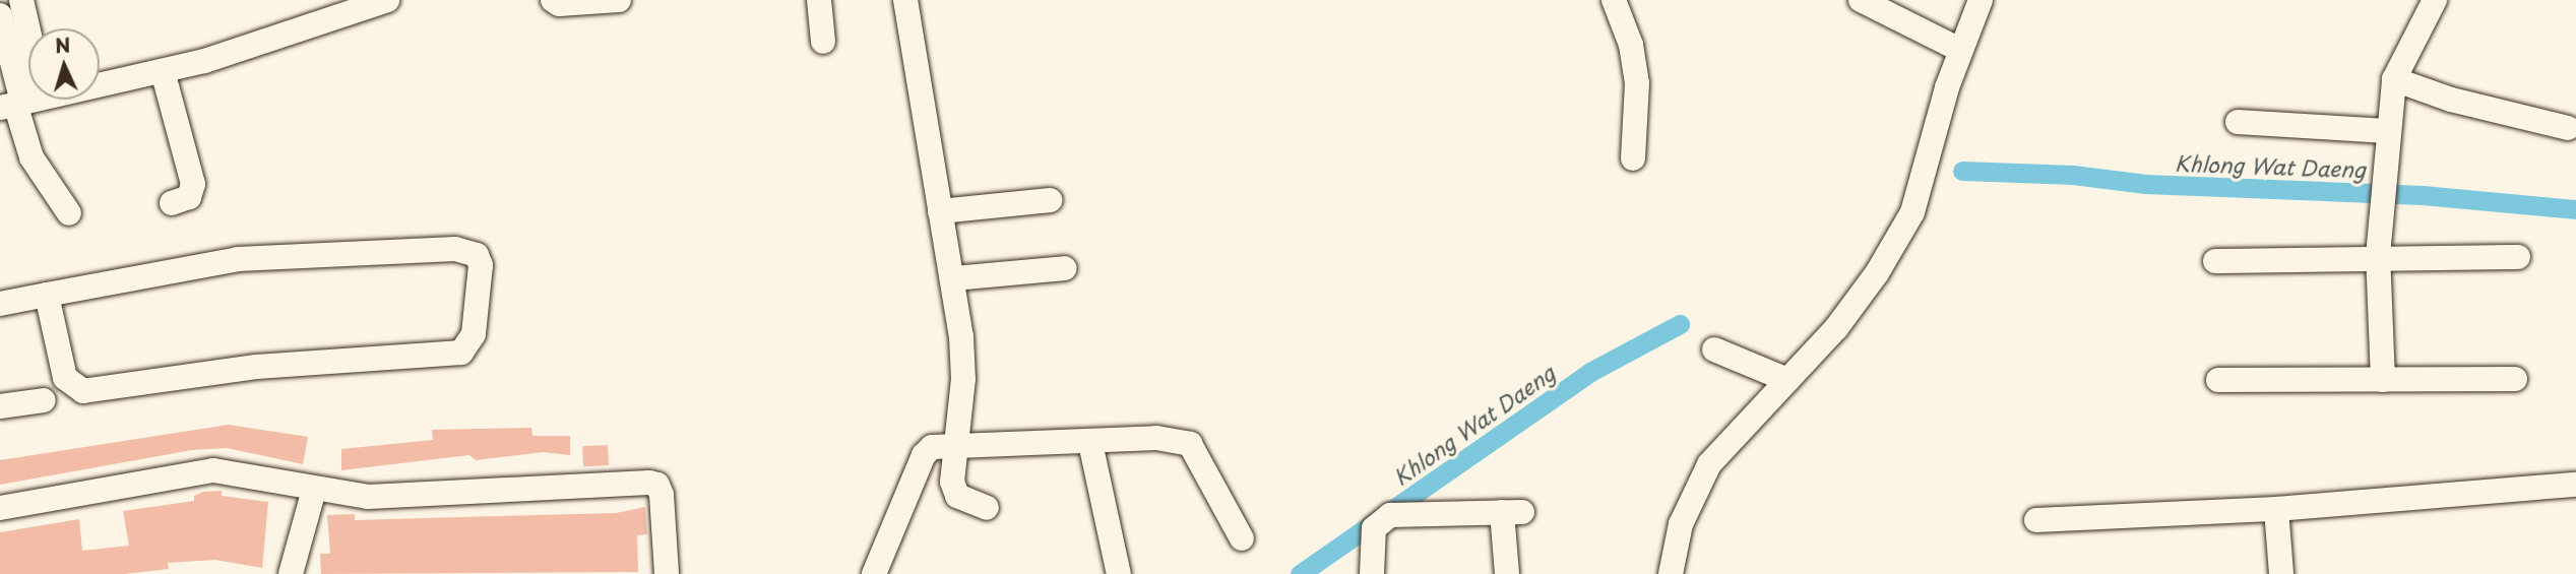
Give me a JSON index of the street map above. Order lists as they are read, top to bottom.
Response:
{
  "water": ["Khlong Wat Daeng"],
  "north": "top"
}
